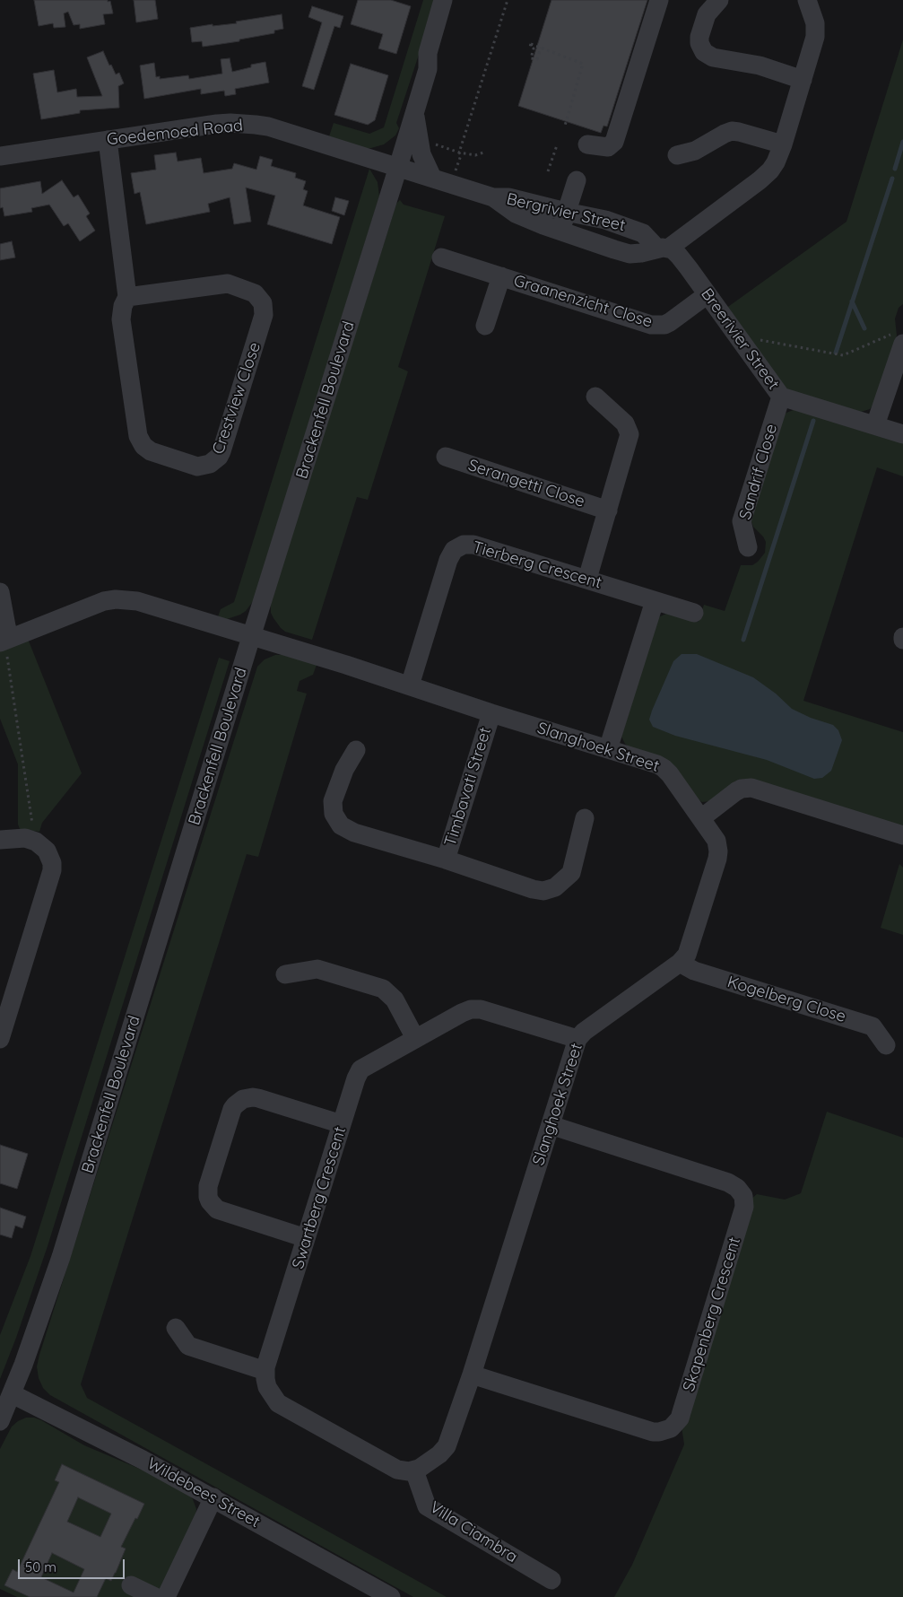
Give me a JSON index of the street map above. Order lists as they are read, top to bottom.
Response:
{
  "streets": {
    "street": [
      "Goedemoed Road",
      "Bergrivier Street",
      "Graanenzicht Close",
      "Breerivier Street",
      "Crestview Close",
      "Brackenfell Boulevard",
      "Sandrif Close",
      "Serangetti Close",
      "Tierberg Crescent",
      "Slanghoek Street",
      "Timbavati Street",
      "Kogelberg Close",
      "Swartberg Crescent",
      "Skapenberg Crescent",
      "Wildebees Street",
      "Villa Ciambra"
    ]
  },
  "crossings": [
    ["Goedemoed Road", "Bergrivier Street"],
    ["Goedemoed Road", "Crestview Close"],
    ["Goedemoed Road", "Brackenfell Boulevard"],
    ["Bergrivier Street", "Breerivier Street"],
    ["Bergrivier Street", "Brackenfell Boulevard"],
    ["Graanenzicht Close", "Breerivier Street"],
    ["Breerivier Street", "Sandrif Close"],
    ["Brackenfell Boulevard", "Slanghoek Street"],
    ["Brackenfell Boulevard", "Wildebees Street"],
    ["Tierberg Crescent", "Slanghoek Street"],
    ["Slanghoek Street", "Timbavati Street"],
    ["Slanghoek Street", "Kogelberg Close"],
    ["Slanghoek Street", "Swartberg Crescent"],
    ["Slanghoek Street", "Skapenberg Crescent"],
    ["Slanghoek Street", "Villa Ciambra"]
  ],
  "scale_bar": "50 m"
}
